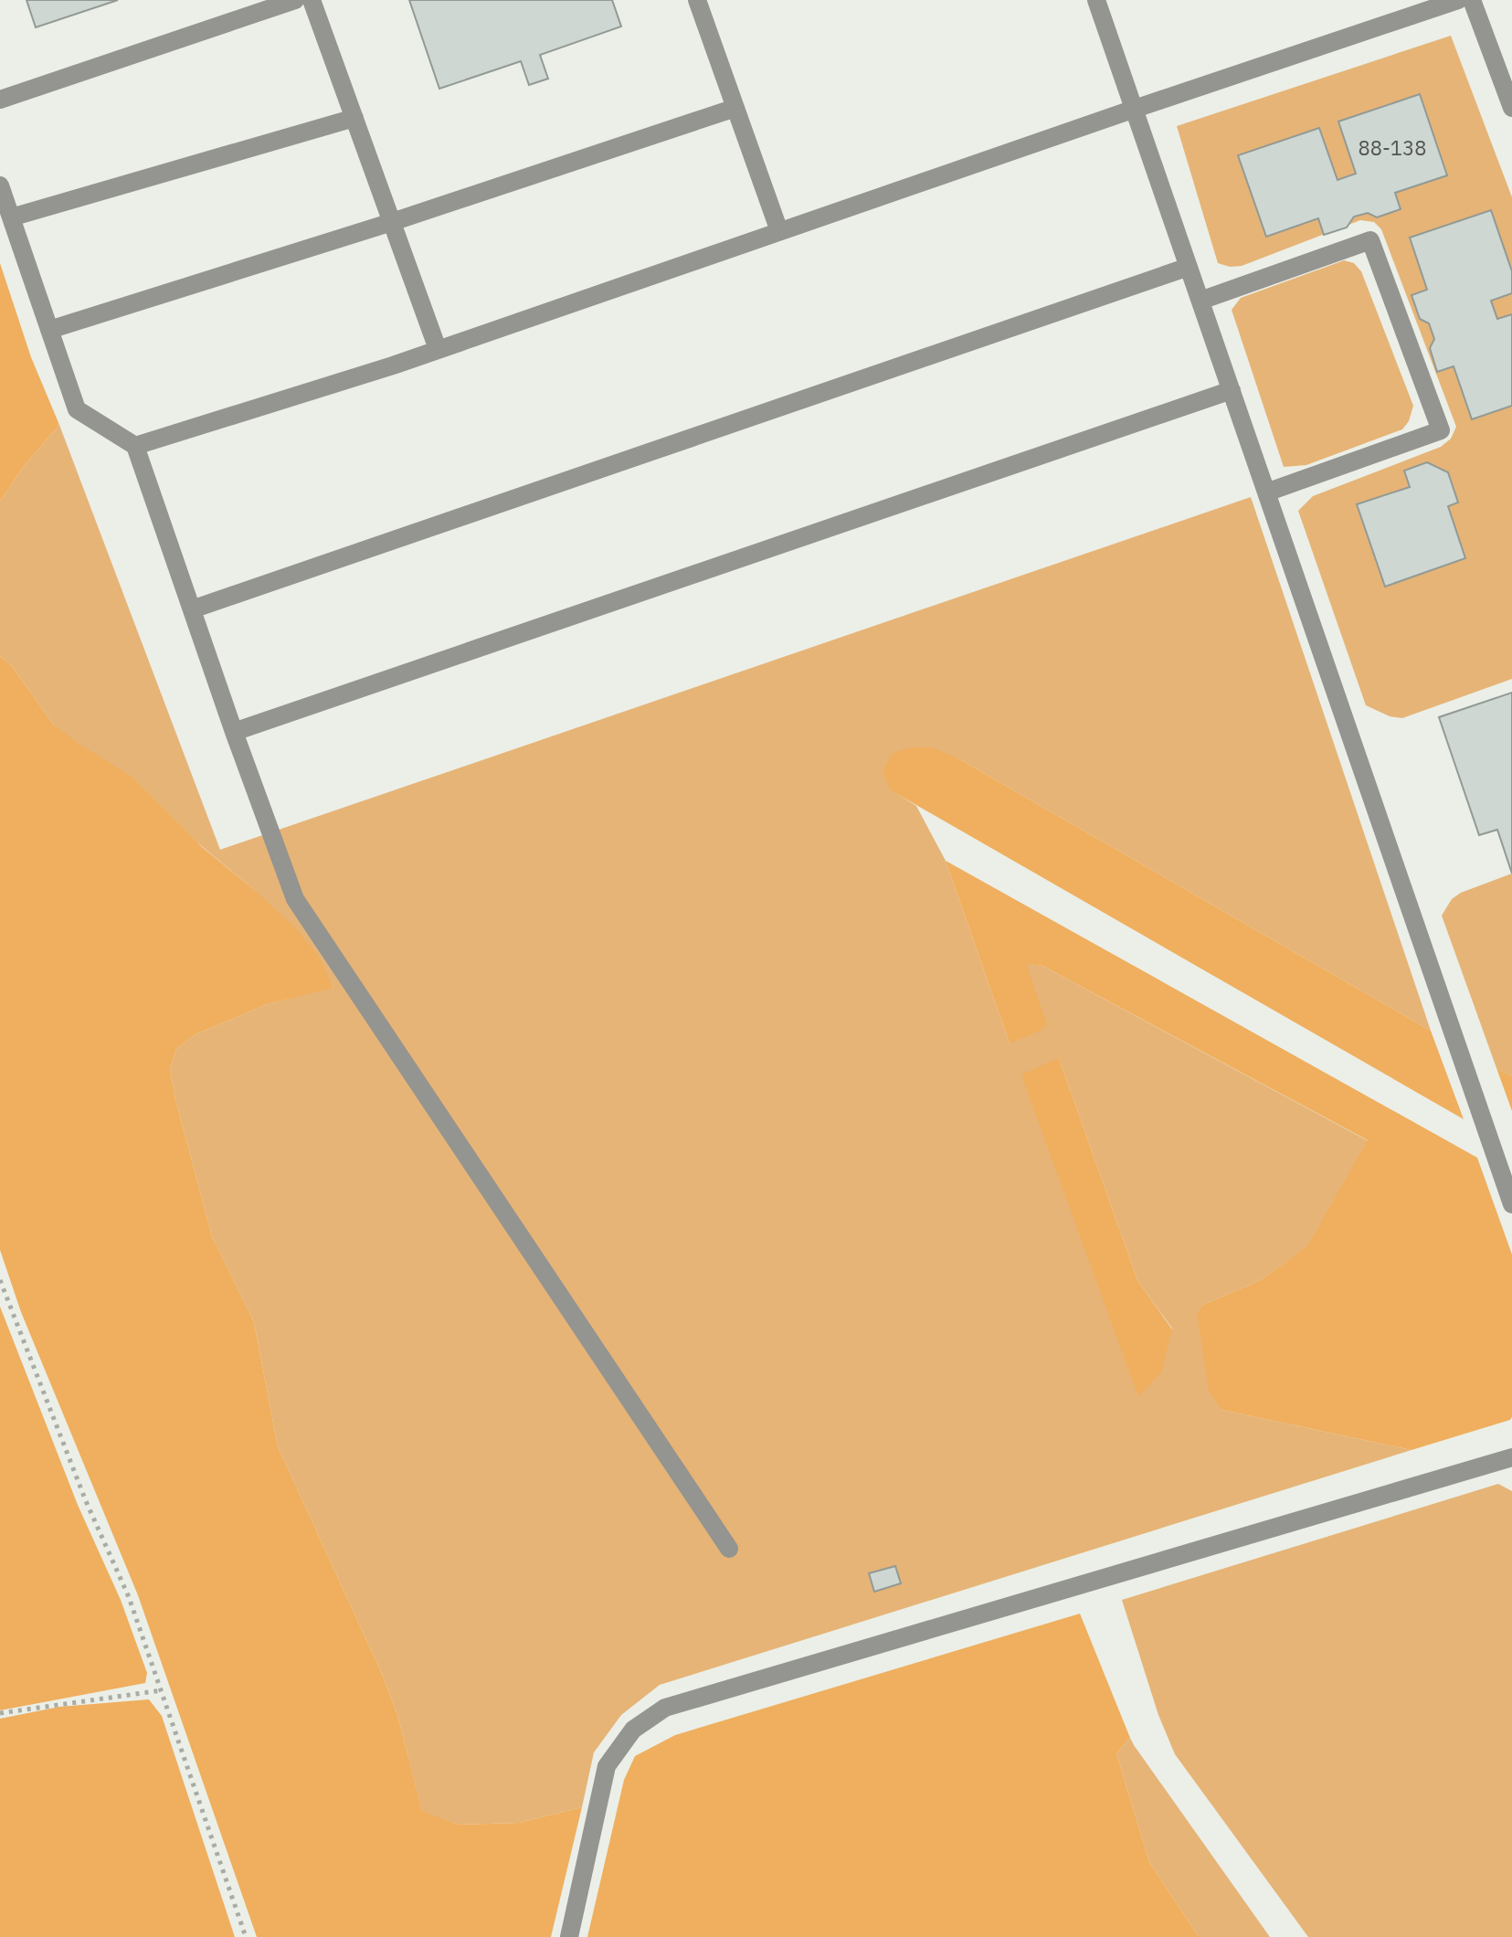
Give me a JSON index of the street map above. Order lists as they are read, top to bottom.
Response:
{
  "house_numbers": ["88-138"]
}
